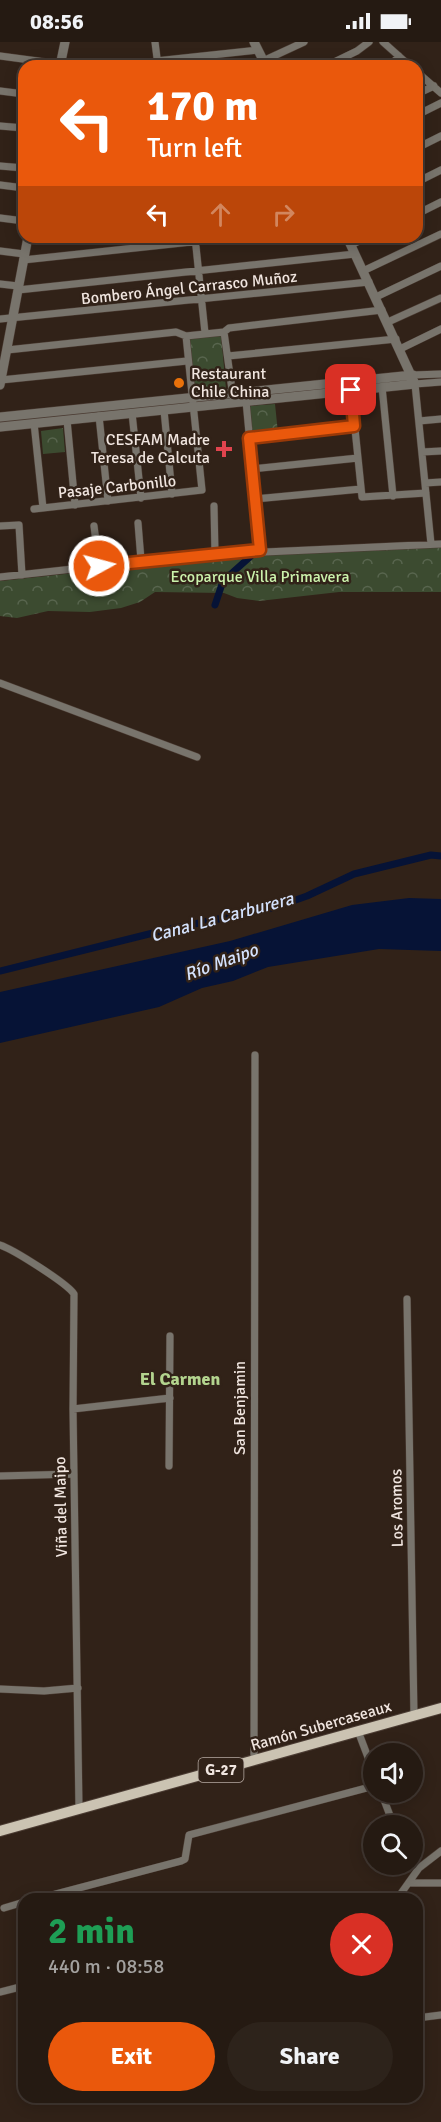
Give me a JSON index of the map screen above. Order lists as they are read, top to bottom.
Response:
{
  "streets": {
    "main road": ["Ramón Subercaseaux", "G-27"],
    "street": [
      "Bombero Ángel Carrasco Muñoz",
      "Pasaje Carbonillo",
      "San Benjamin",
      "Viña del Maipo",
      "Los Aromos"
    ]
  },
  "crossings": [
    ["San Benjamin", "Ramón Subercaseaux"],
    ["Viña del Maipo", "Ramón Subercaseaux"],
    ["Los Aromos", "Ramón Subercaseaux"]
  ],
  "districts": ["El Carmen"],
  "water": ["Canal La Carburera", "Río Maipo"],
  "parks": ["Ecoparque Villa Primavera"],
  "places": {
    "other": ["Restaurant Chile China"],
    "health": ["CESFAM Madre Teresa de Calcuta"]
  },
  "page": {
    "status": "08:56",
    "turn": ["170 m", "Turn left"],
    "heading": ["2 min", "440 m · 08:58"],
    "buttons": ["Exit", "Share"]
  }
}
